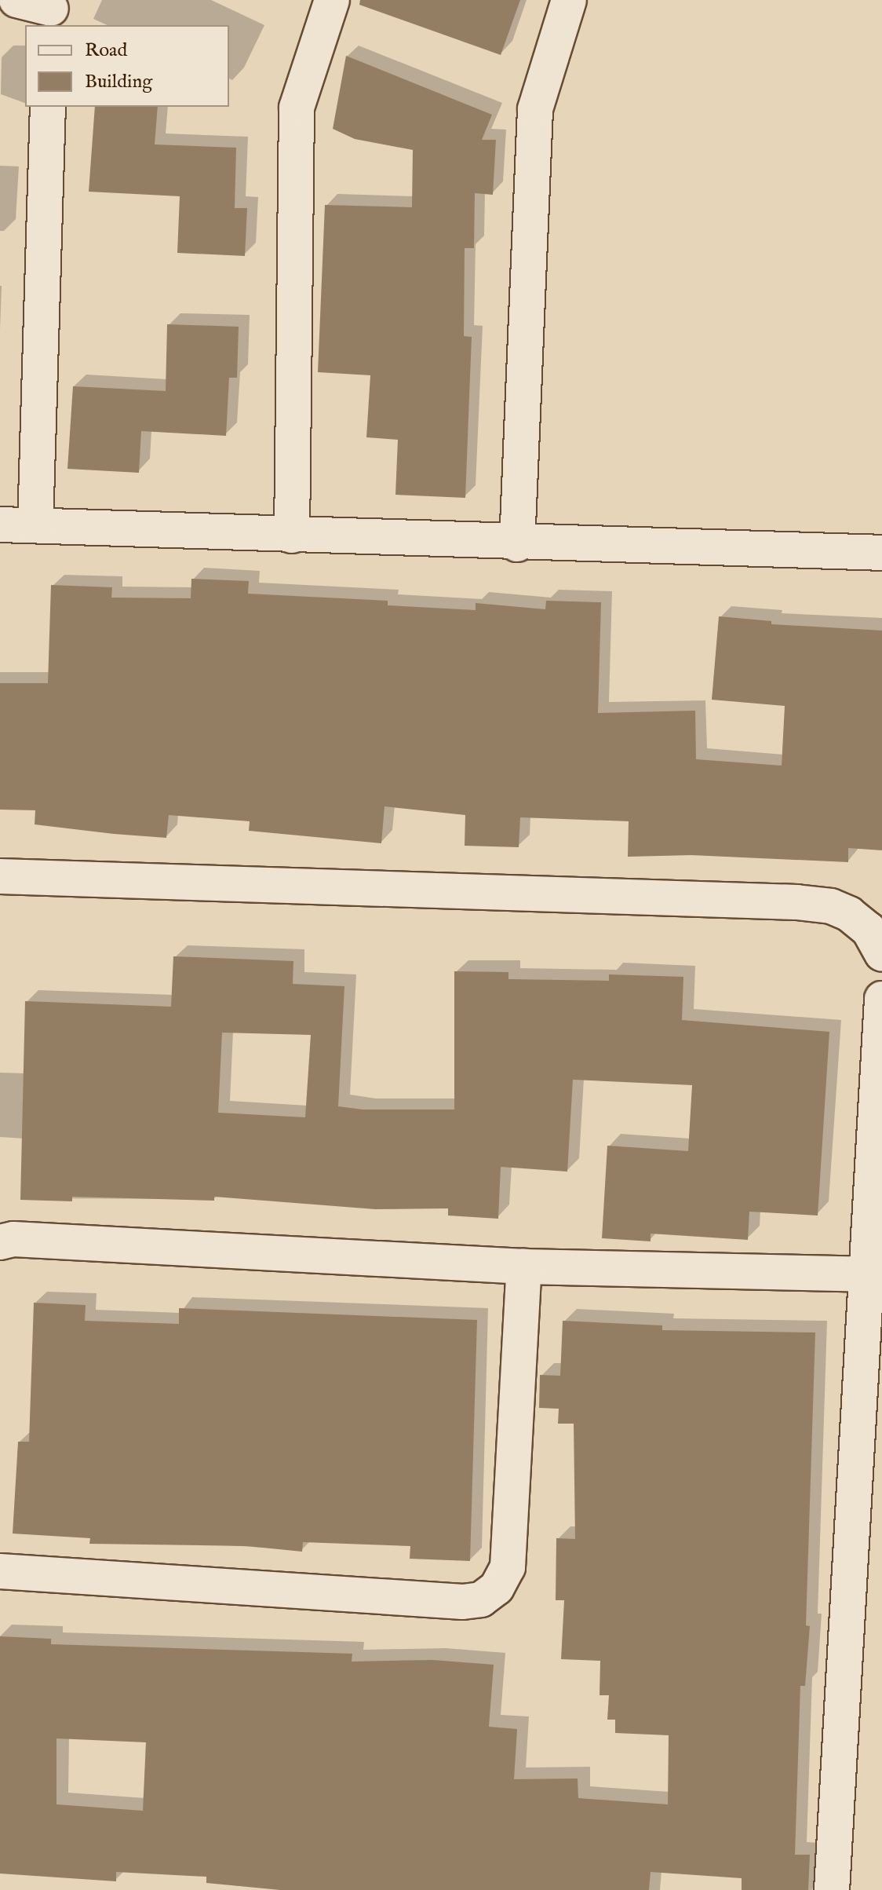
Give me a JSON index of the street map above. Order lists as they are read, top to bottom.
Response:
{
  "legend": ["Road", "Building"]
}
